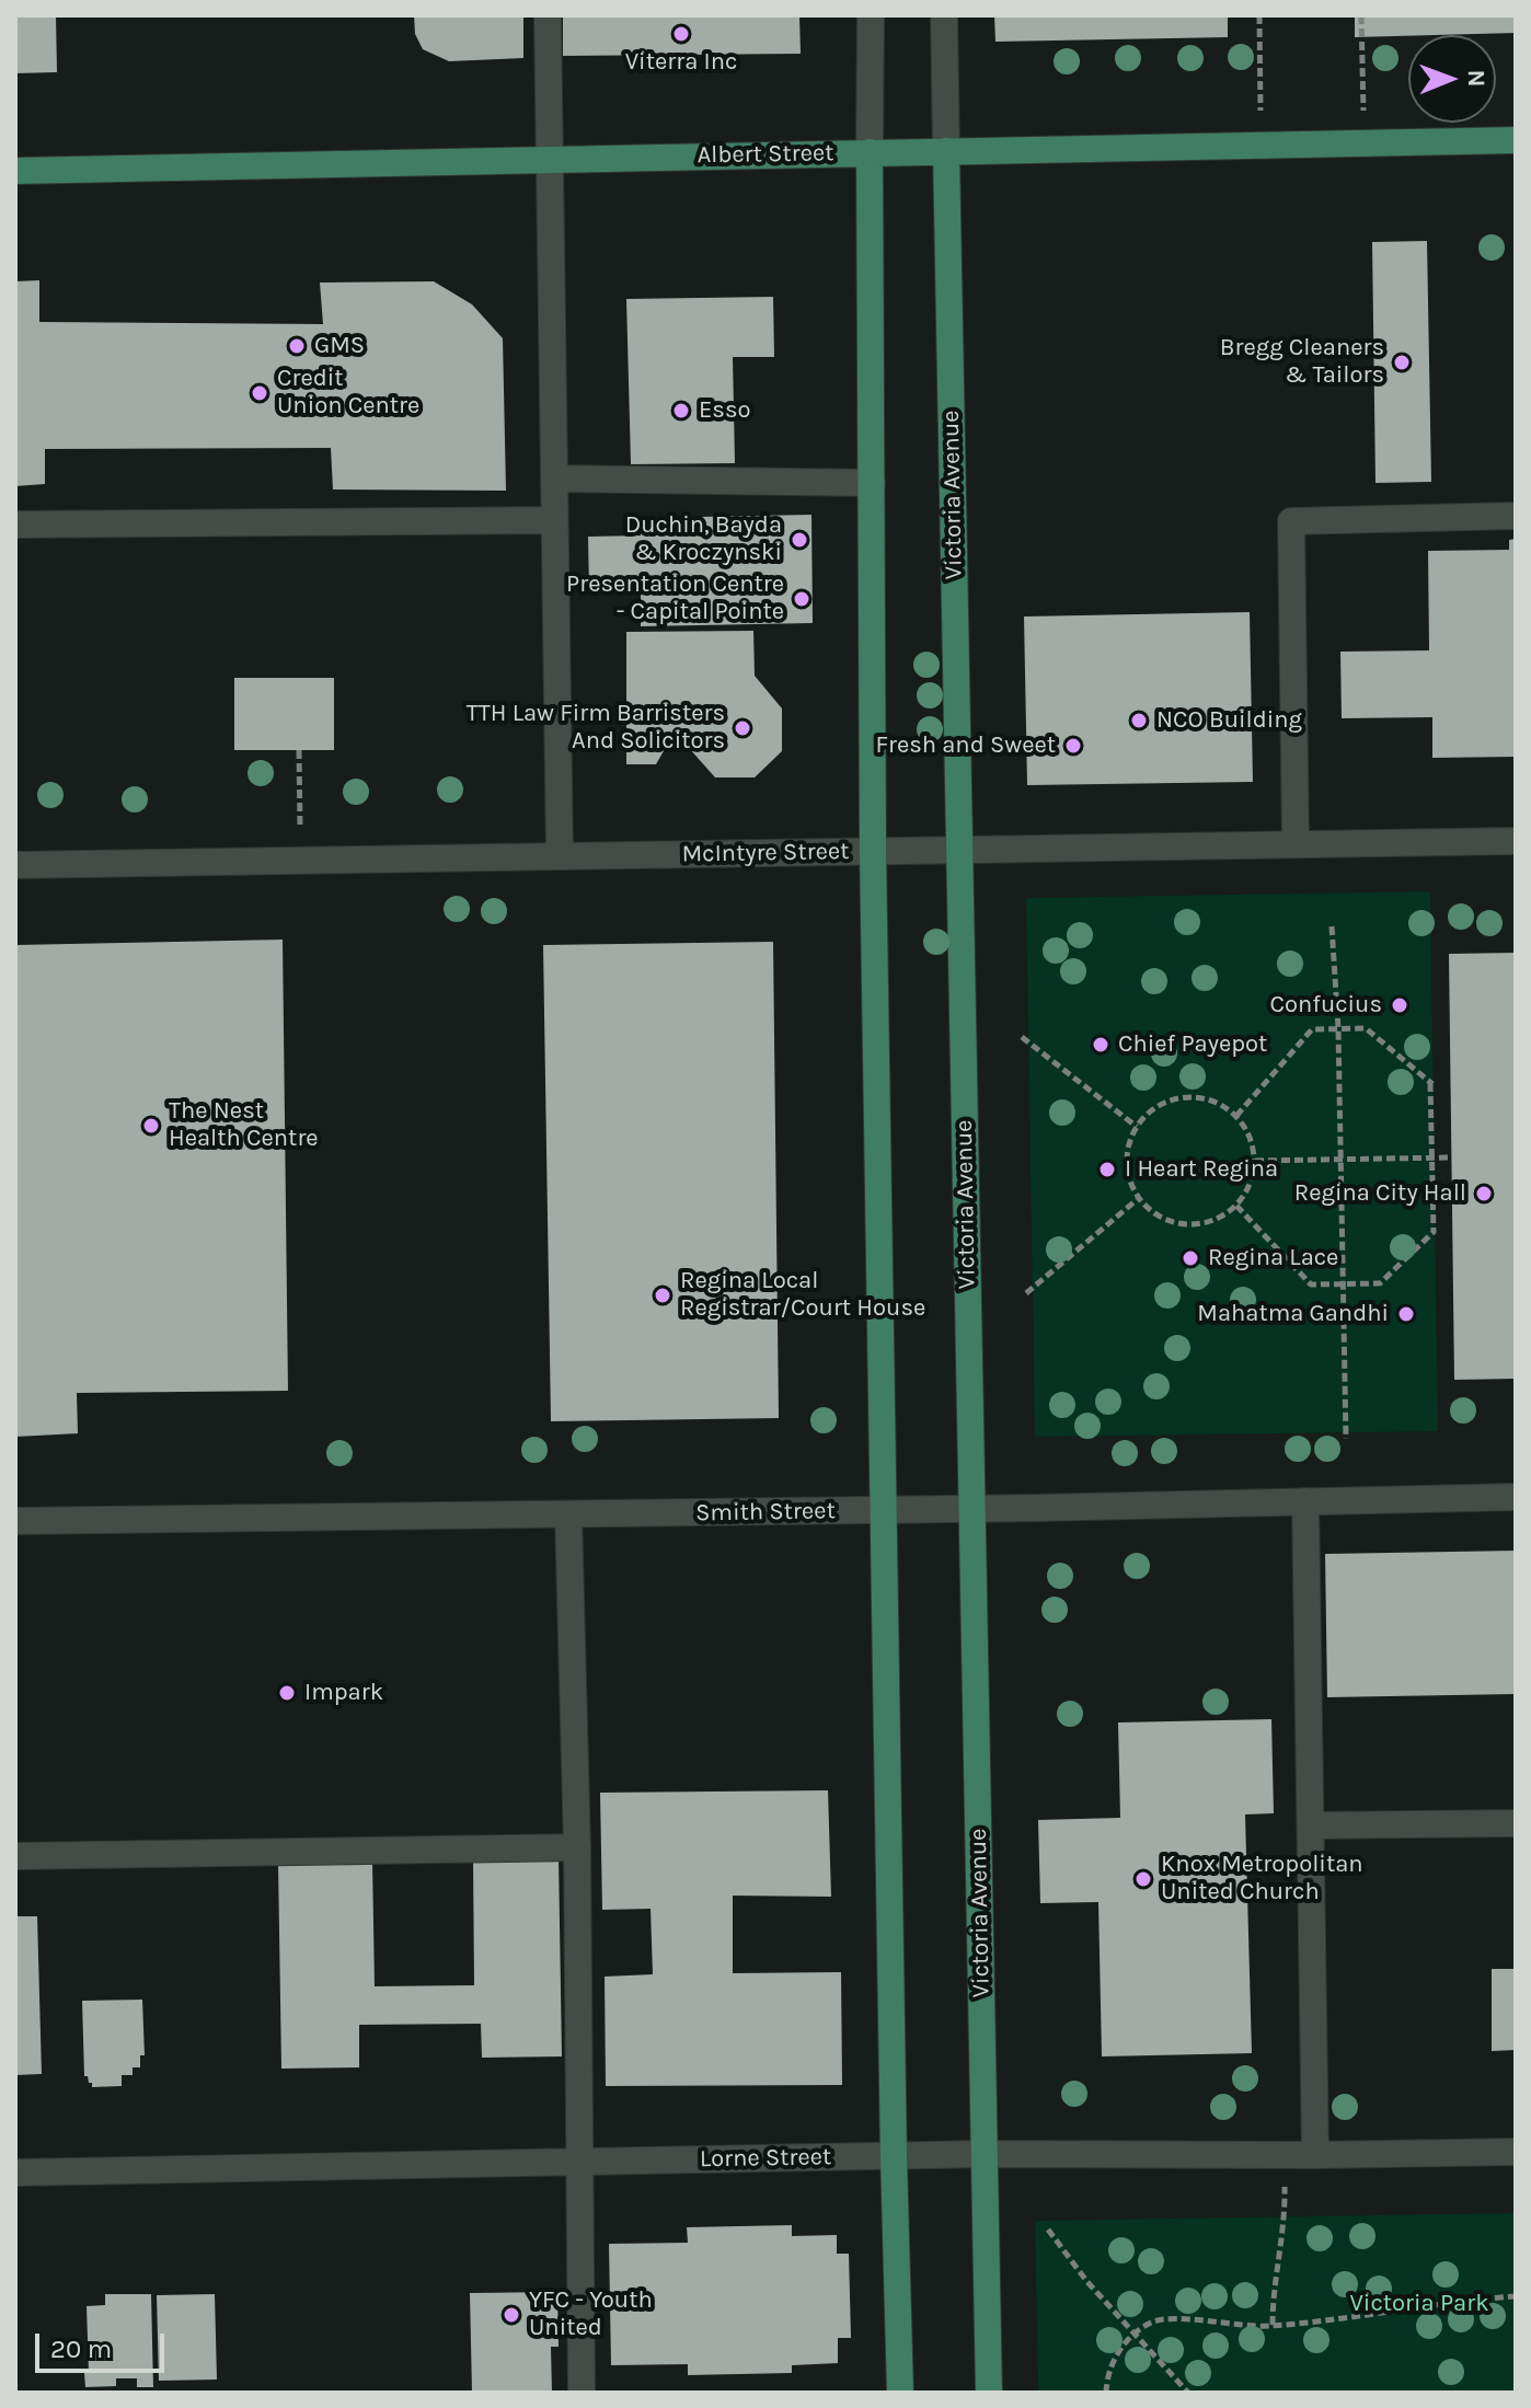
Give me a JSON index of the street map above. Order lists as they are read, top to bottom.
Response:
{
  "streets": {
    "main road": ["Albert Street", "Victoria Avenue"],
    "street": ["McIntyre Street", "Smith Street", "Lorne Street"]
  },
  "crossings": [
    ["Albert Street", "Victoria Avenue"],
    ["Victoria Avenue", "McIntyre Street"],
    ["Victoria Avenue", "Smith Street"],
    ["Victoria Avenue", "Lorne Street"]
  ],
  "parks": ["Victoria Park"],
  "places": [
    "Viterra Inc",
    "GMS",
    "Bregg Cleaners & Tailors",
    "Credit Union Centre",
    "Esso",
    "Duchin, Bayda & Kroczynski",
    "Presentation Centre - Capital Pointe",
    "NCO Building",
    "TTH Law Firm Barristers And Solicitors",
    "Fresh and Sweet",
    "Confucius",
    "Chief Payepot",
    "The Nest Health Centre",
    "I Heart Regina",
    "Regina City Hall",
    "Regina Lace",
    "Regina Local Registrar/Court House",
    "Mahatma Gandhi",
    "Impark",
    "Knox Metropolitan United Church",
    "YFC - Youth United"
  ],
  "scale_bar": "20 m",
  "north": "right"
}
